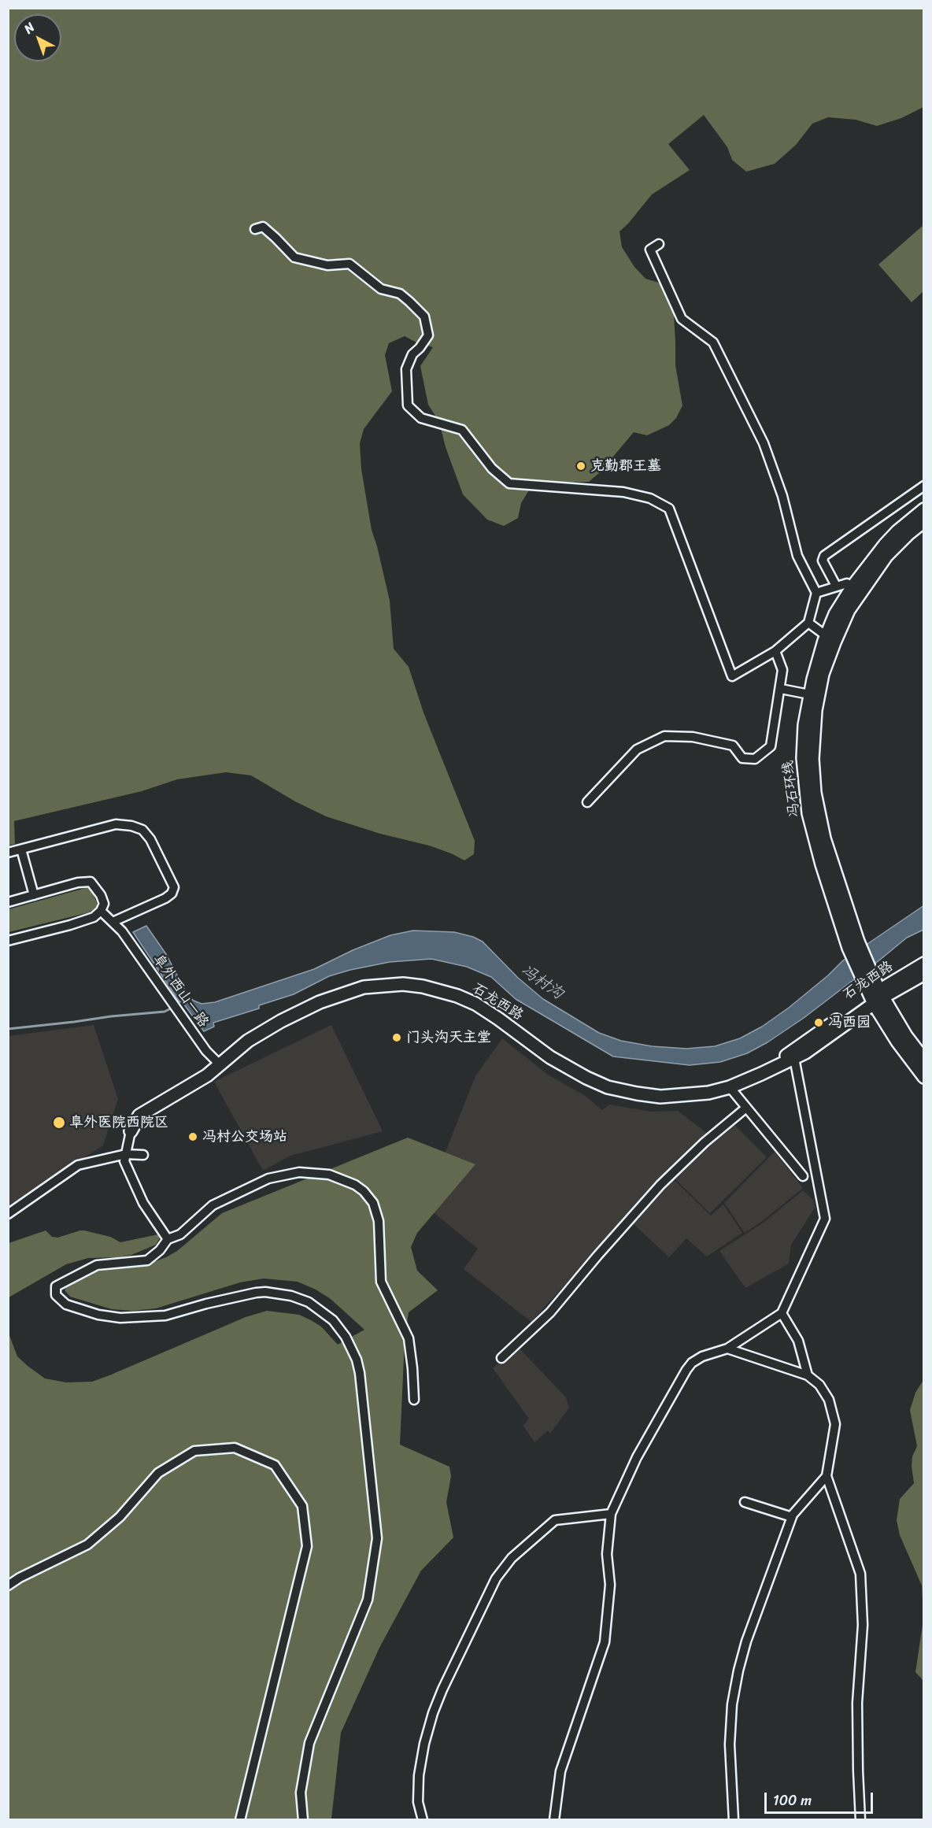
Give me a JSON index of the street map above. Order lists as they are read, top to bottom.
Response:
{
  "streets": {
    "main road": ["冯石环线", "石龙西路"],
    "street": ["阜外西山一路"]
  },
  "crossings": [
    ["冯石环线", "石龙西路"],
    ["石龙西路", "阜外西山一路"]
  ],
  "water": ["冯村沟"],
  "places": [
    "克勤郡王墓",
    "冯西园",
    "门头沟天主堂",
    "阜外医院西院区",
    "冯村公交场站"
  ],
  "scale_bar": "100 m",
  "north": "top left"
}
